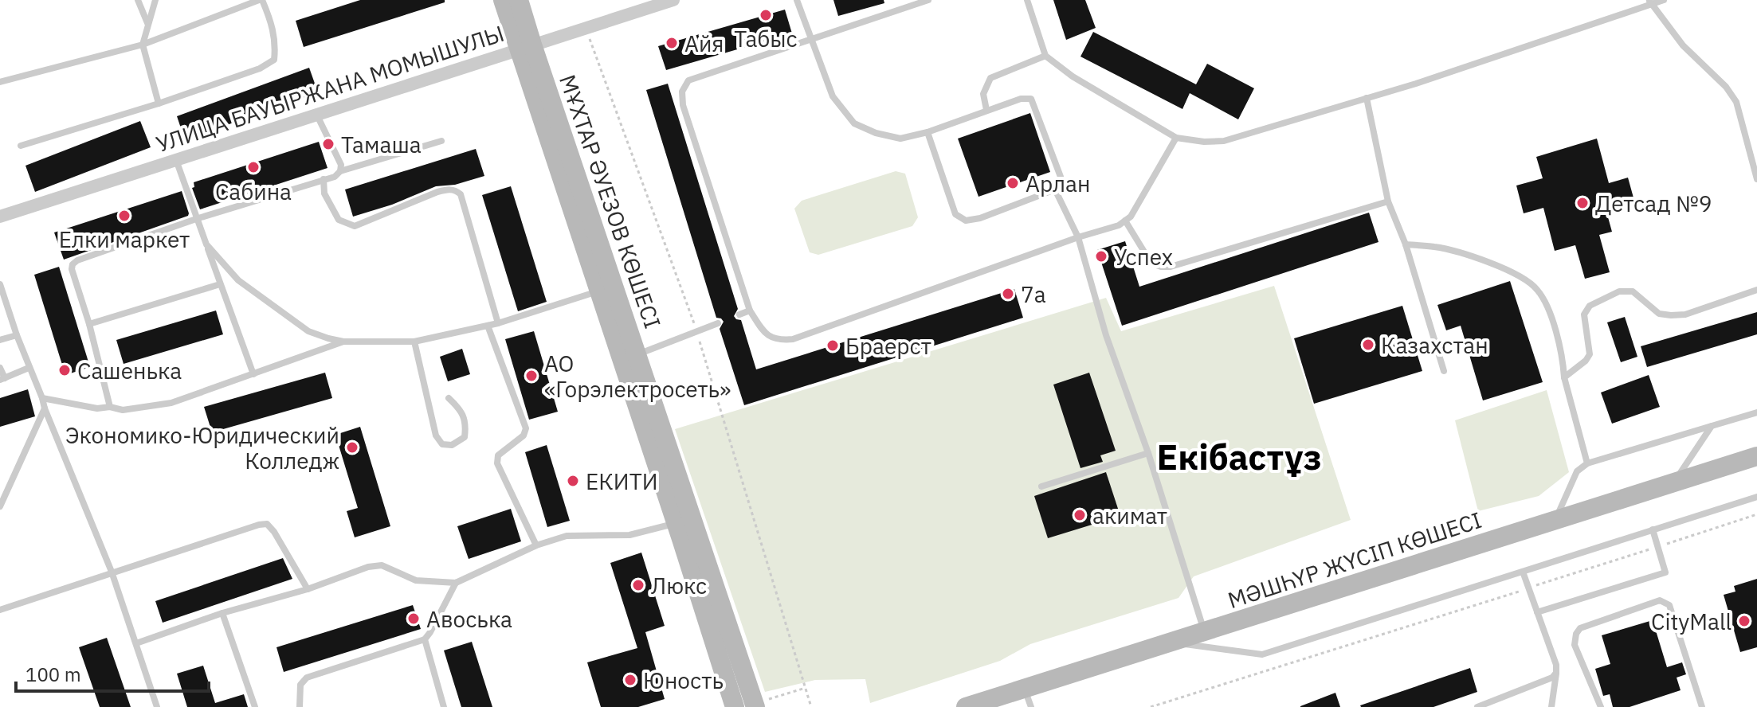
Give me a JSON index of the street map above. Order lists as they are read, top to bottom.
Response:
{
  "streets": {
    "street": ["УЛИЦА БАУЫРЖАНА МОМЫШУЛЫ", "МҰХТАР ӘУЕЗОВ КӨШЕСІ", "МӘШҺҮР ЖҮСІП КӨШЕСІ"]
  },
  "crossings": [
    ["УЛИЦА БАУЫРЖАНА МОМЫШУЛЫ", "МҰХТАР ӘУЕЗОВ КӨШЕСІ"]
  ],
  "districts": ["Екібастұз"],
  "places": [
    "Табыс",
    "Айя",
    "Тамаша",
    "Сабина",
    "Арлан",
    "Детсад №9",
    "Елки маркет",
    "Успех",
    "7а",
    "Казахстан",
    "Браерст",
    "Сашенька",
    "АО «Горэлектросеть»",
    "Экономико-Юридический Колледж",
    "ЕКИТИ",
    "акимат",
    "Люкс",
    "Авоська",
    "CityMall",
    "Юность"
  ],
  "scale_bar": "100 m"
}
